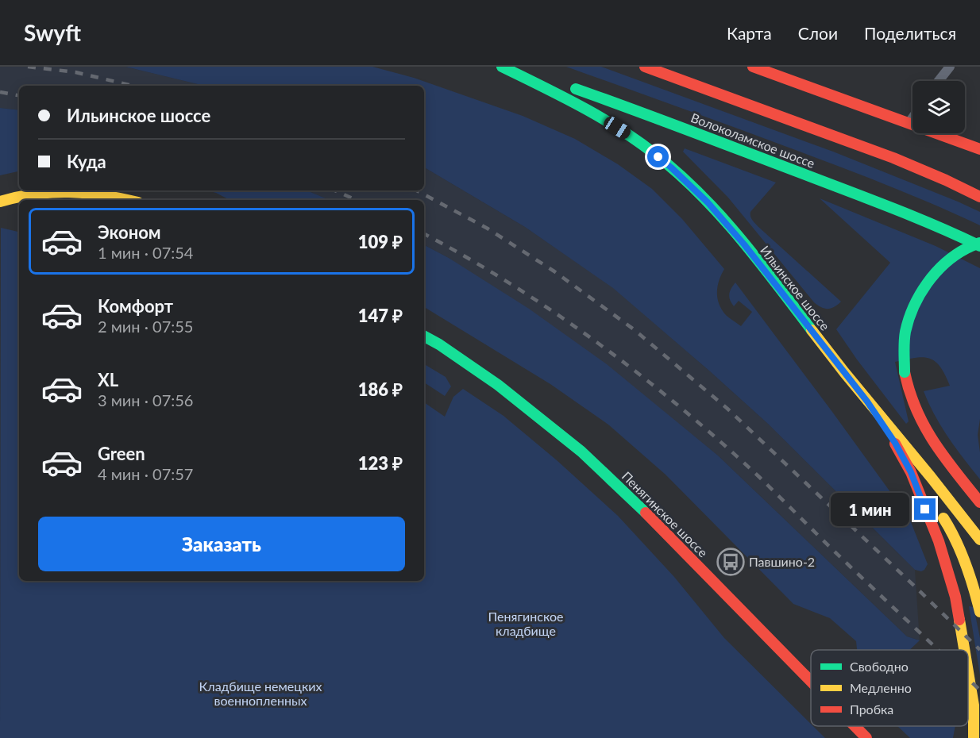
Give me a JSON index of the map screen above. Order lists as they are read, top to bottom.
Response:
{
  "streets": {
    "main road": ["Волоколамское шоссе", "Ильинское шоссе", "Пенягинское шоссе"]
  },
  "parks": ["Пенягинское кладбище", "Кладбище немецких военнопленных"],
  "places": {
    "bus stop": ["Павшино-2"]
  },
  "legend": ["Свободно", "Медленно", "Пробка"],
  "page": {
    "header": "Swyft",
    "nav": ["Карта", "Слои", "Поделиться"],
    "banner": ["Ильинское шоссе", "Куда"],
    "list": [
      {
        "name": "Эконом",
        "note": "1 мин · 07:54",
        "value": "109 ₽"
      },
      {
        "name": "Комфорт",
        "note": "2 мин · 07:55",
        "value": "147 ₽"
      },
      {
        "name": "XL",
        "note": "3 мин · 07:56",
        "value": "186 ₽"
      },
      {
        "name": "Green",
        "note": "4 мин · 07:57",
        "value": "123 ₽"
      }
    ],
    "bubble": "1 мин",
    "buttons": "Заказать"
  }
}
